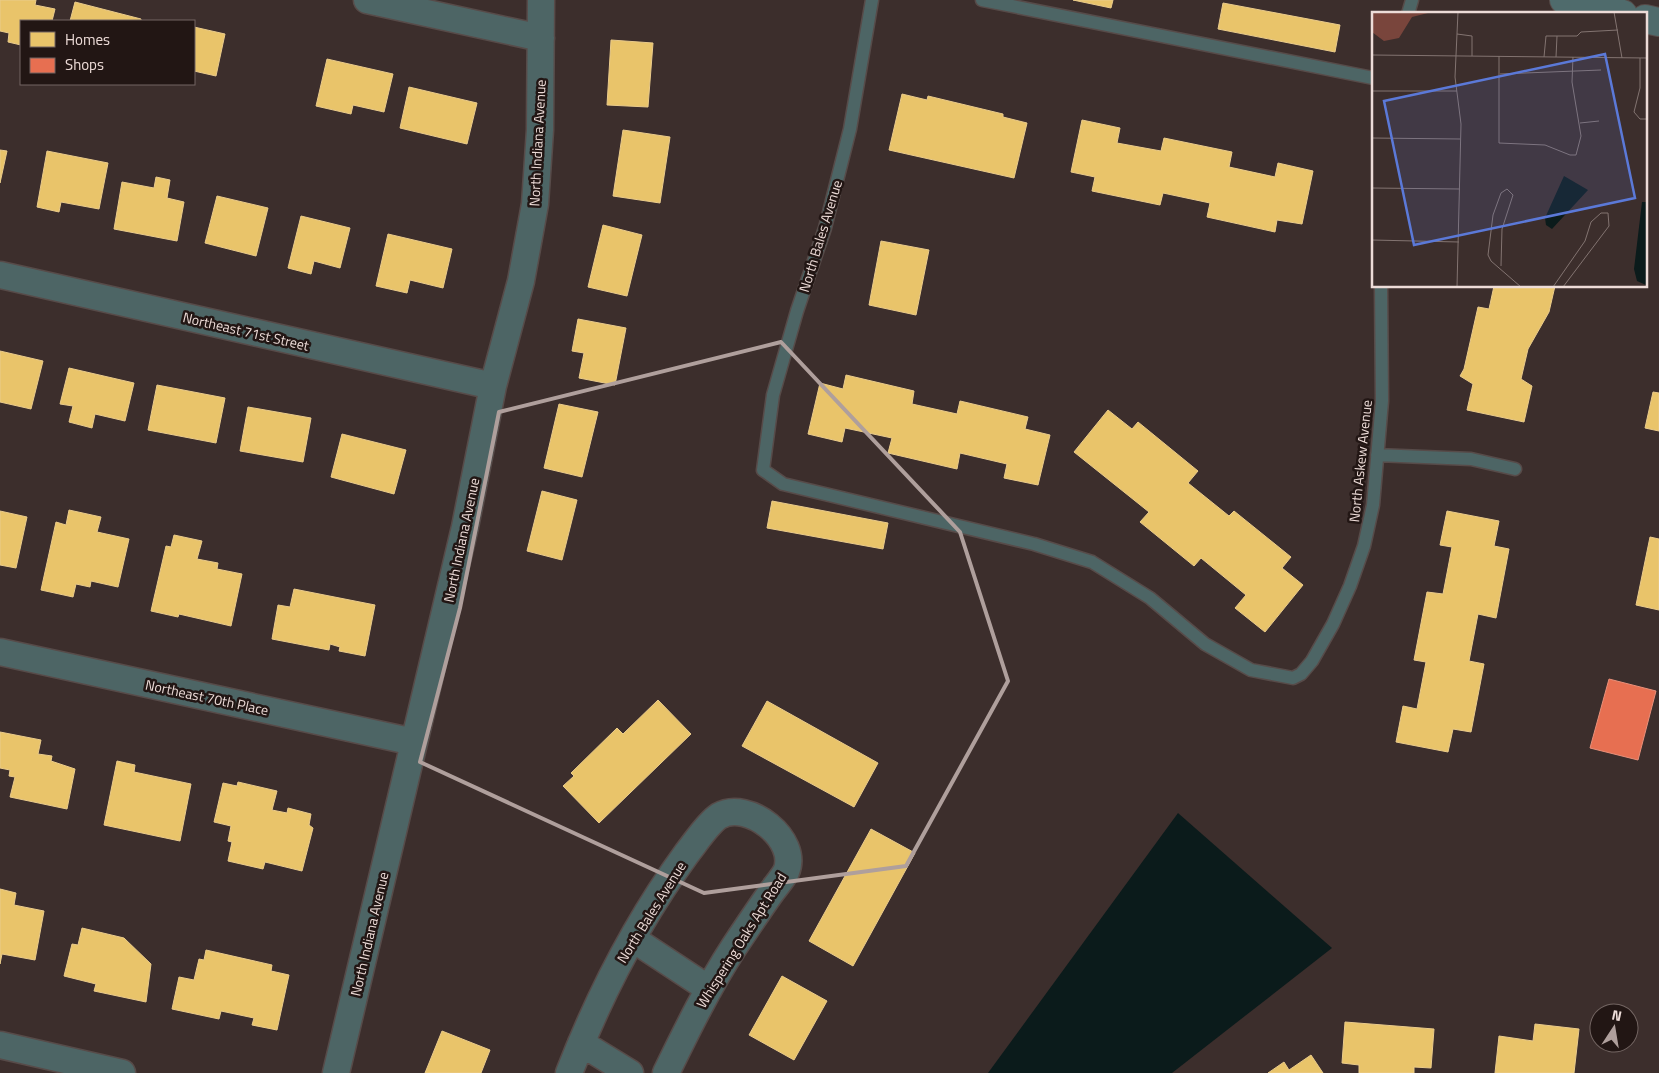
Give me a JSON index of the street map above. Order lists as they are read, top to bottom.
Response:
{
  "streets": {
    "street": [
      "North Indiana Avenue",
      "North Bales Avenue",
      "Northeast 71st Street",
      "Northeast 70th Place",
      "Whispering Oaks Apt Road"
    ],
    "lane": ["North Askew Avenue"]
  },
  "crossings": [
    ["North Indiana Avenue", "Northeast 71st Street"],
    ["North Indiana Avenue", "Northeast 70th Place"],
    ["North Bales Avenue", "North Askew Avenue"],
    ["North Bales Avenue", "Whispering Oaks Apt Road"]
  ],
  "legend": ["Homes", "Shops"],
  "north": "top"
}
